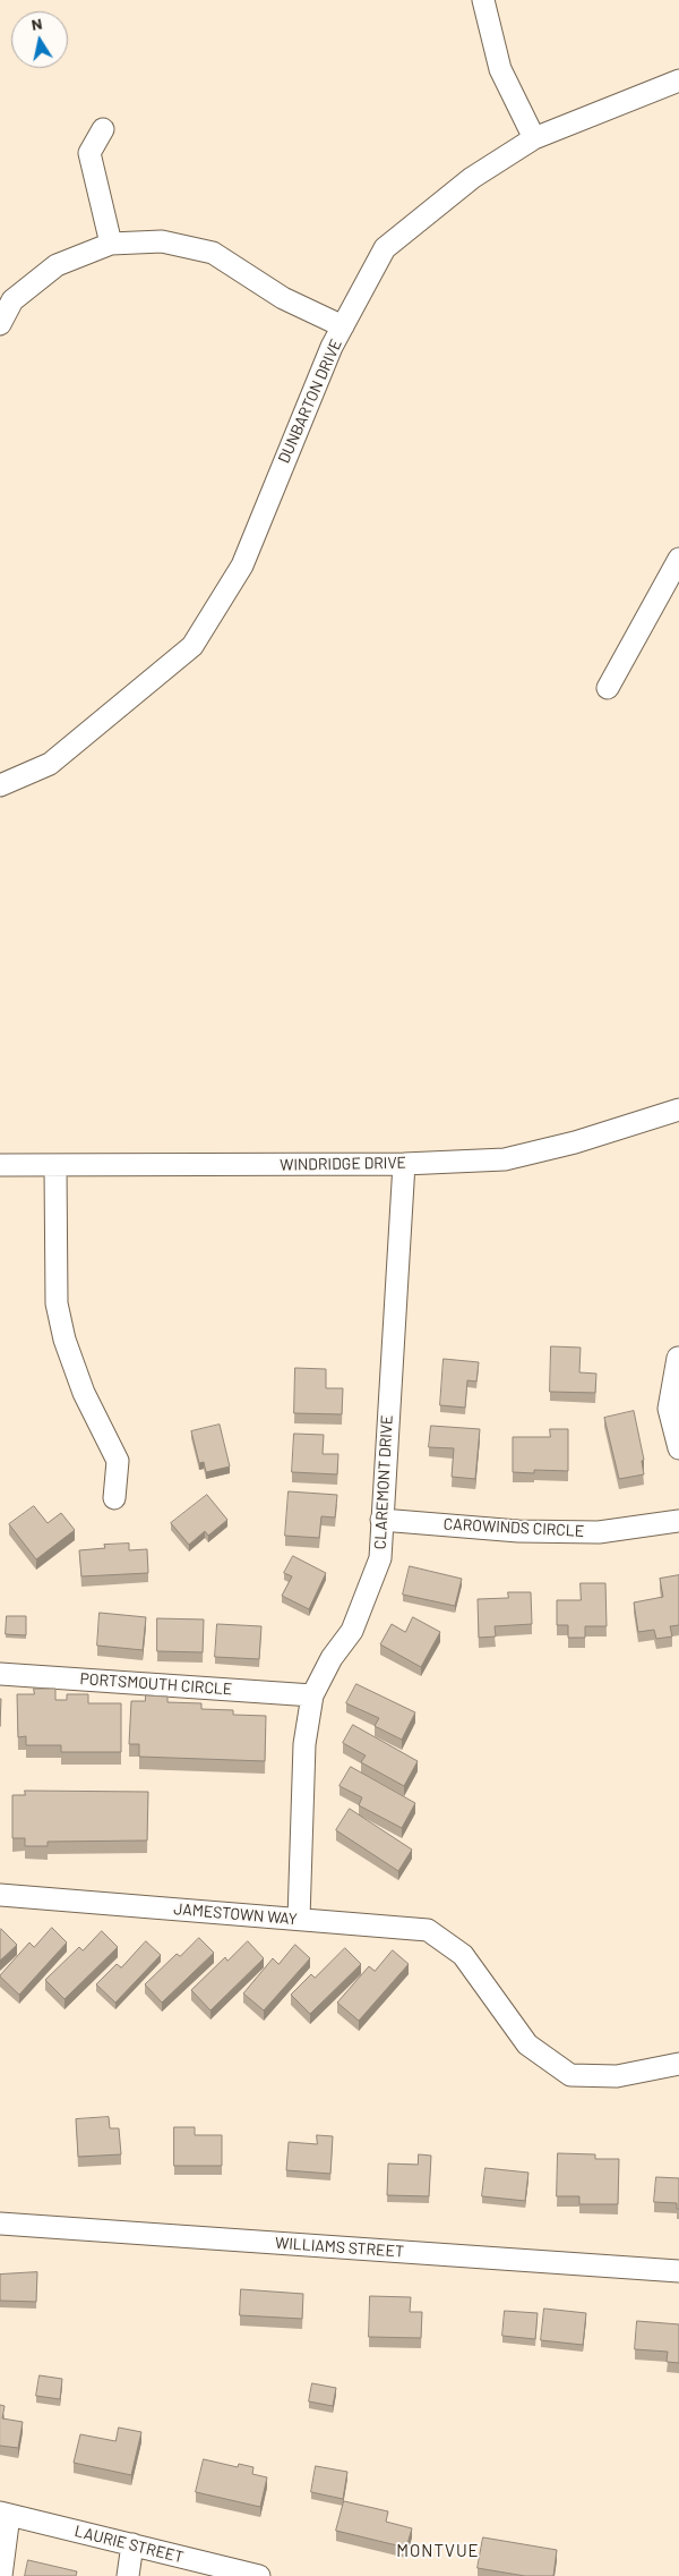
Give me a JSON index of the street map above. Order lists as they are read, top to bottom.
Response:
{
  "streets": {
    "street": [
      "DUNBARTON DRIVE",
      "WINDRIDGE DRIVE",
      "CLAREMONT DRIVE",
      "CAROWINDS CIRCLE",
      "PORTSMOUTH CIRCLE",
      "JAMESTOWN WAY",
      "WILLIAMS STREET",
      "LAURIE STREET"
    ]
  },
  "crossings": [
    ["WINDRIDGE DRIVE", "CLAREMONT DRIVE"],
    ["CLAREMONT DRIVE", "CAROWINDS CIRCLE"],
    ["CLAREMONT DRIVE", "PORTSMOUTH CIRCLE"],
    ["CLAREMONT DRIVE", "JAMESTOWN WAY"]
  ],
  "districts": ["MONTVUE"],
  "north": "top"
}
